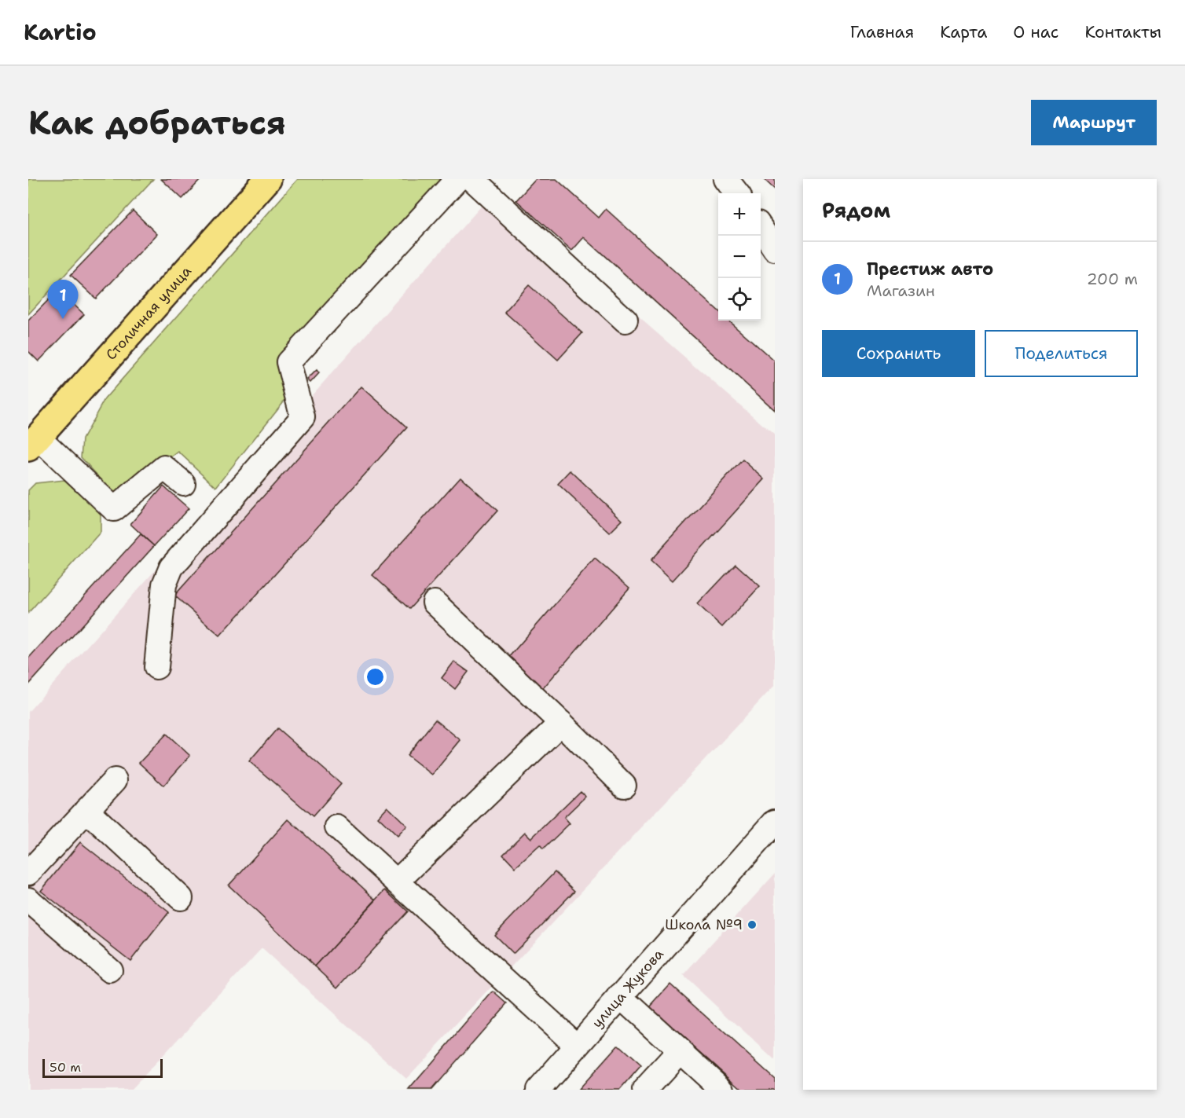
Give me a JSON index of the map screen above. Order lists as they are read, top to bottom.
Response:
{
  "streets": {
    "main road": ["Столичная улица"],
    "street": ["улица Жукова"]
  },
  "places": ["Школа №9"],
  "scale_bar": "50 m",
  "page": {
    "header": "Kartio",
    "nav": [
      "Главная",
      "Карта",
      "О нас",
      "Контакты"
    ],
    "buttons": [
      "Маршрут",
      ["Сохранить", "Поделиться"]
    ],
    "title": "Как добраться",
    "heading": "Рядом",
    "map_buttons": ["+", "−"],
    "list": [
      {
        "mark": "1",
        "name": "Престиж авто",
        "note": "Магазин",
        "value": "200 m"
      }
    ],
    "pins": "1",
    "scale": "50 m"
  }
}
